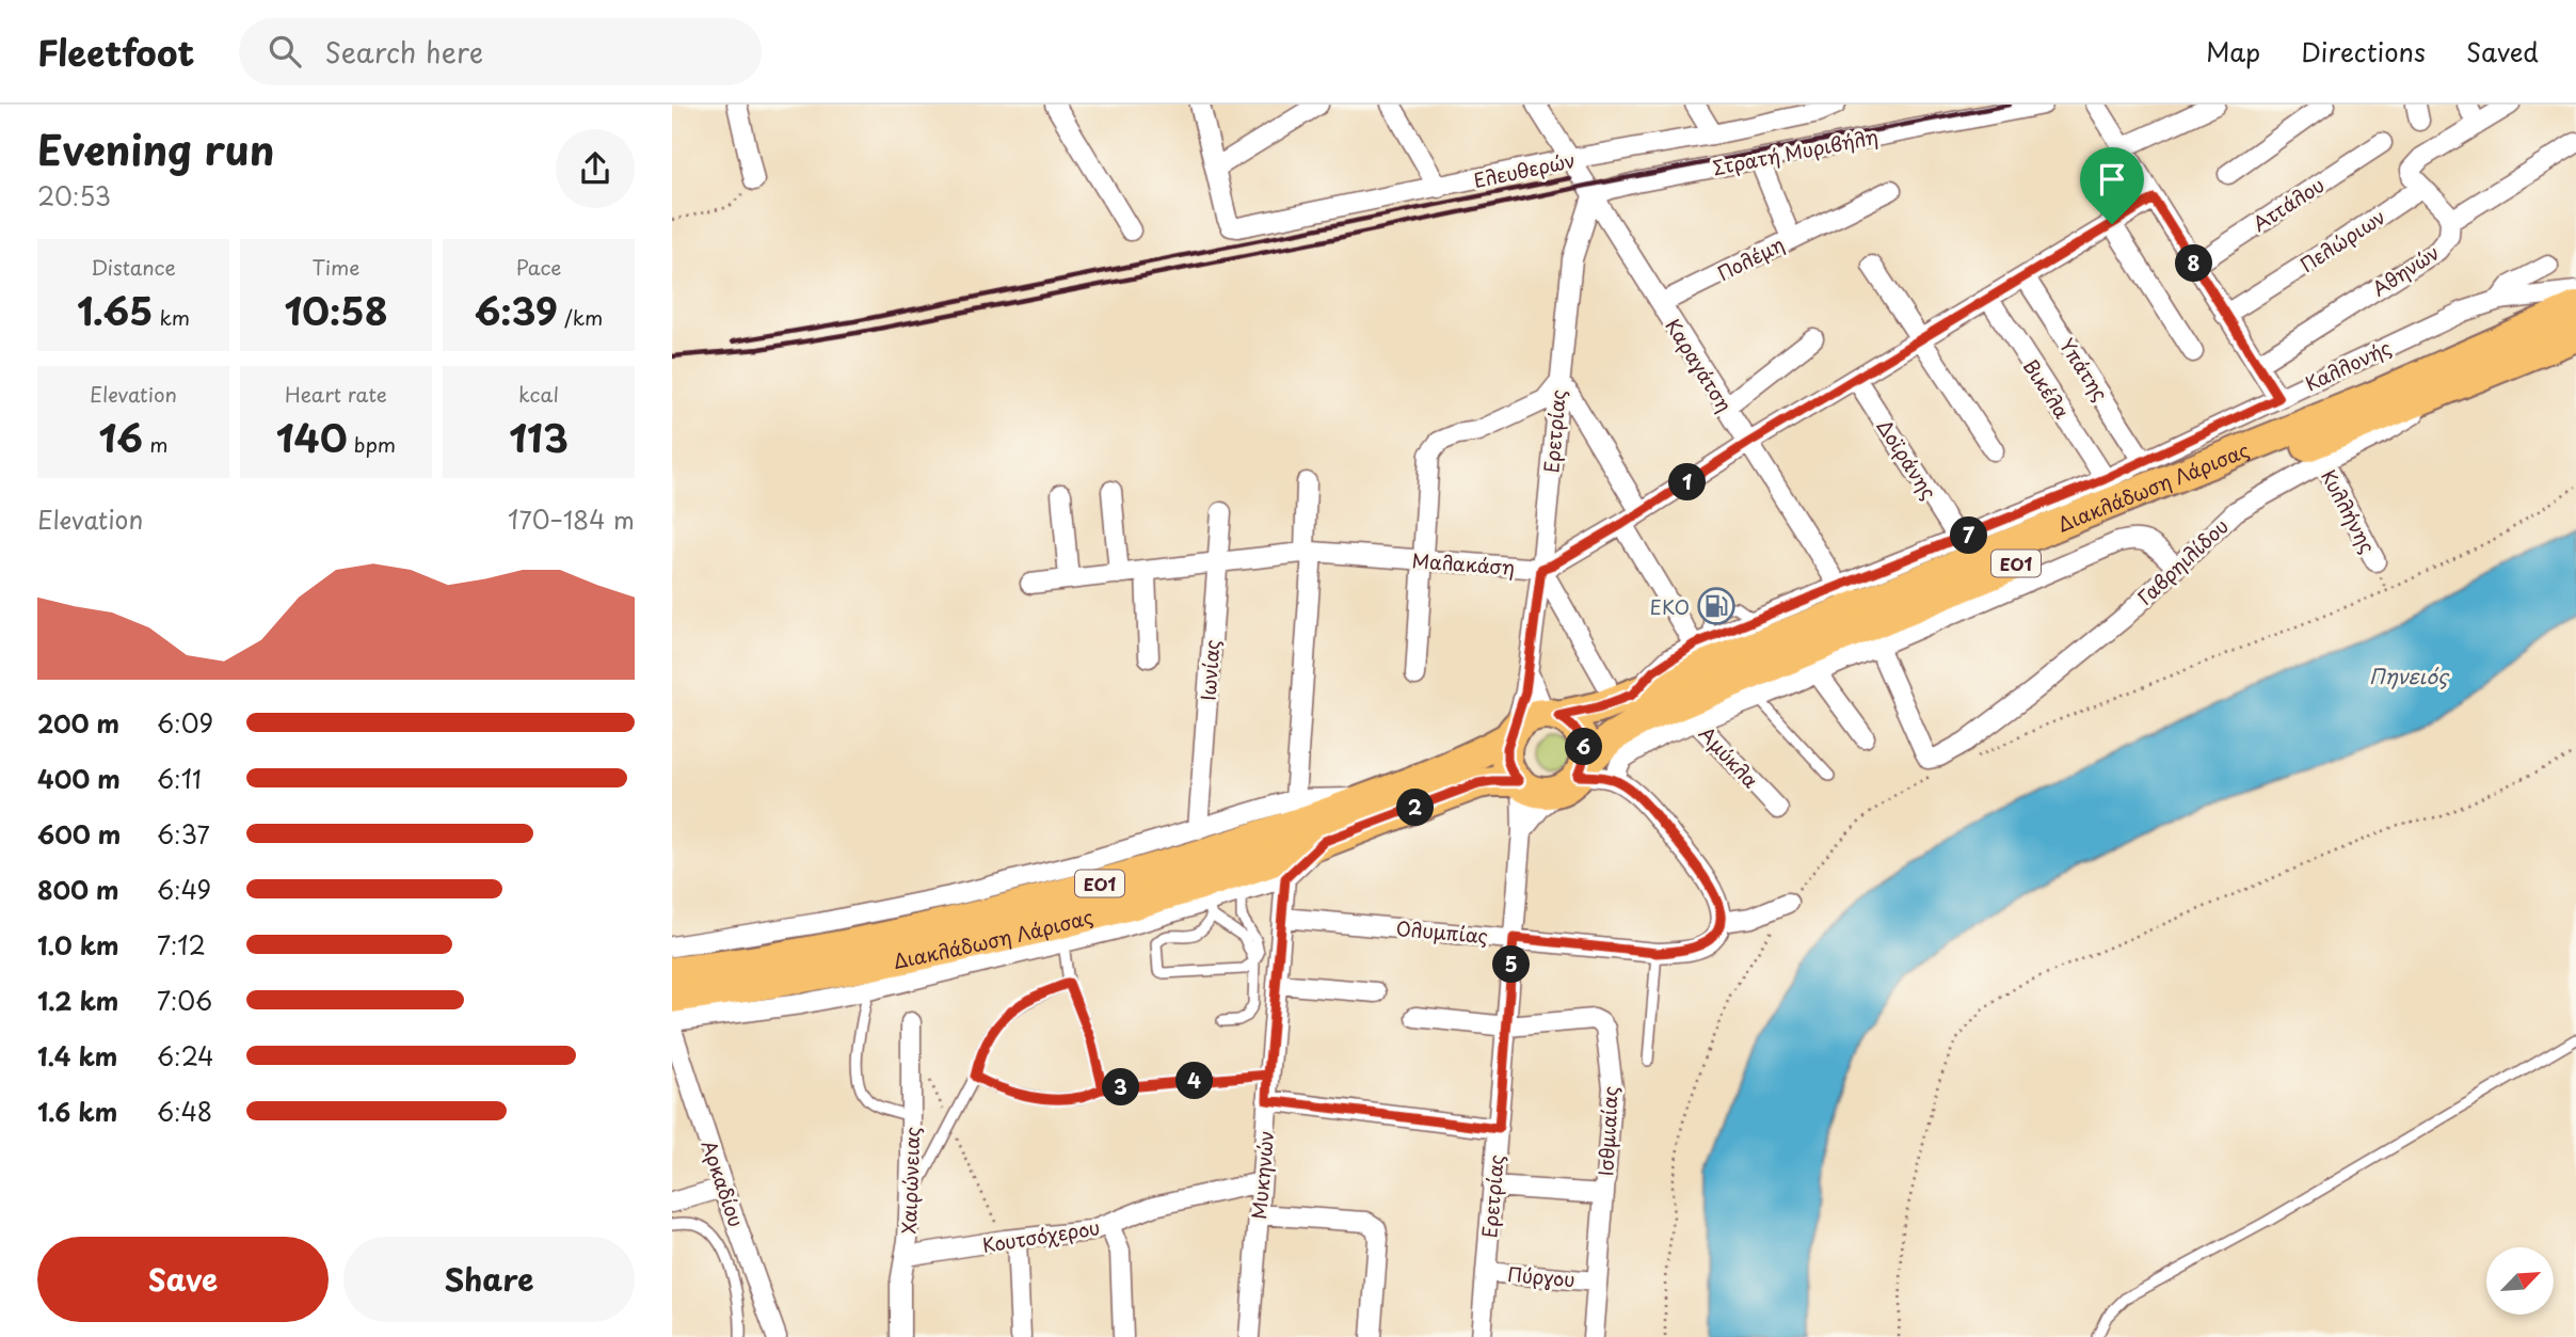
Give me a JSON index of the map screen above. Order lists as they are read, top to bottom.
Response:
{
  "streets": {
    "main road": ["Διακλάδωση Λάρισας", "ΕΟ1"],
    "street": [
      "Στρατή Μυριβήλη",
      "Ελευθερών",
      "Αττάλου",
      "Πελώριων",
      "Πολέμη",
      "Αθηνών",
      "Καραγάτση",
      "Καλλoνής",
      "Υπάτης",
      "Βικέλα",
      "Ερετρίας",
      "Δοϊράνης",
      "Κυλλήνης",
      "Γαβρηιλίδου",
      "Μαλακάση",
      "Ιωνίας",
      "Αμύκλα",
      "Ολυμπίας",
      "Ισθμιαίας",
      "Μυκηνών",
      "Χαιρώνειας",
      "Αρκαδίου",
      "Κουτσόχερου",
      "Πύργου"
    ]
  },
  "crossings": [
    ["Στρατή Μυριβήλη", "Καραγάτση"],
    ["Στρατή Μυριβήλη", "Ερετρίας"],
    ["Ελευθερών", "Καραγάτση"],
    ["Πολέμη", "Καραγάτση"],
    ["Καραγάτση", "Καλλoνής"],
    ["Καραγάτση", "Ερετρίας"],
    ["Καραγάτση", "Μαλακάση"],
    ["Καλλoνής", "Υπάτης"],
    ["Καλλoνής", "Βικέλα"],
    ["Καλλoνής", "Δοϊράνης"],
    ["Καλλoνής", "Διακλάδωση Λάρισας"],
    ["Υπάτης", "Μαλακάση"],
    ["Βικέλα", "Μαλακάση"],
    ["Ερετρίας", "Διακλάδωση Λάρισας"],
    ["Ερετρίας", "Μαλακάση"],
    ["Ερετρίας", "ΕΟ1"],
    ["Ερετρίας", "Ολυμπίας"],
    ["Ερετρίας", "Ισθμιαίας"],
    ["Ερετρίας", "Πύργου"],
    ["Δοϊράνης", "Μαλακάση"],
    ["Διακλάδωση Λάρισας", "Γαβρηιλίδου"],
    ["Διακλάδωση Λάρισας", "ΕΟ1"],
    ["Διακλάδωση Λάρισας", "Αμύκλα"],
    ["Κυλλήνης", "Γαβρηιλίδου"],
    ["Μαλακάση", "Ιωνίας"],
    ["Ολυμπίας", "Μυκηνών"],
    ["Ισθμιαίας", "Πύργου"],
    ["Μυκηνών", "Κουτσόχερου"],
    ["Χαιρώνειας", "Κουτσόχερου"]
  ],
  "water": ["Πηνειός"],
  "places": {
    "fuel station": ["EKO"]
  },
  "north": "top right",
  "page": {
    "header": "Fleetfoot",
    "search": "Search here",
    "nav": ["Map", "Directions", "Saved"],
    "heading": ["Evening run", "20:53"],
    "stats": [
      ["Distance", "1.65 km"],
      ["Time", "10:58"],
      ["Pace", "6:39 /km"],
      ["Elevation", "16 m"],
      ["Heart rate", "140 bpm"],
      ["kcal", "113"]
    ],
    "pins": [
      "8",
      "1",
      "7",
      "6",
      "2",
      "5",
      "4",
      "3"
    ],
    "chart": ["Elevation", "170–184 m"],
    "list": [
      {
        "name": "200 m",
        "note": "6:09"
      },
      {
        "name": "400 m",
        "note": "6:11"
      },
      {
        "name": "600 m",
        "note": "6:37"
      },
      {
        "name": "800 m",
        "note": "6:49"
      },
      {
        "name": "1.0 km",
        "note": "7:12"
      },
      {
        "name": "1.2 km",
        "note": "7:06"
      },
      {
        "name": "1.4 km",
        "note": "6:24"
      },
      {
        "name": "1.6 km",
        "note": "6:48"
      }
    ],
    "buttons": ["Save", "Share"]
  }
}
